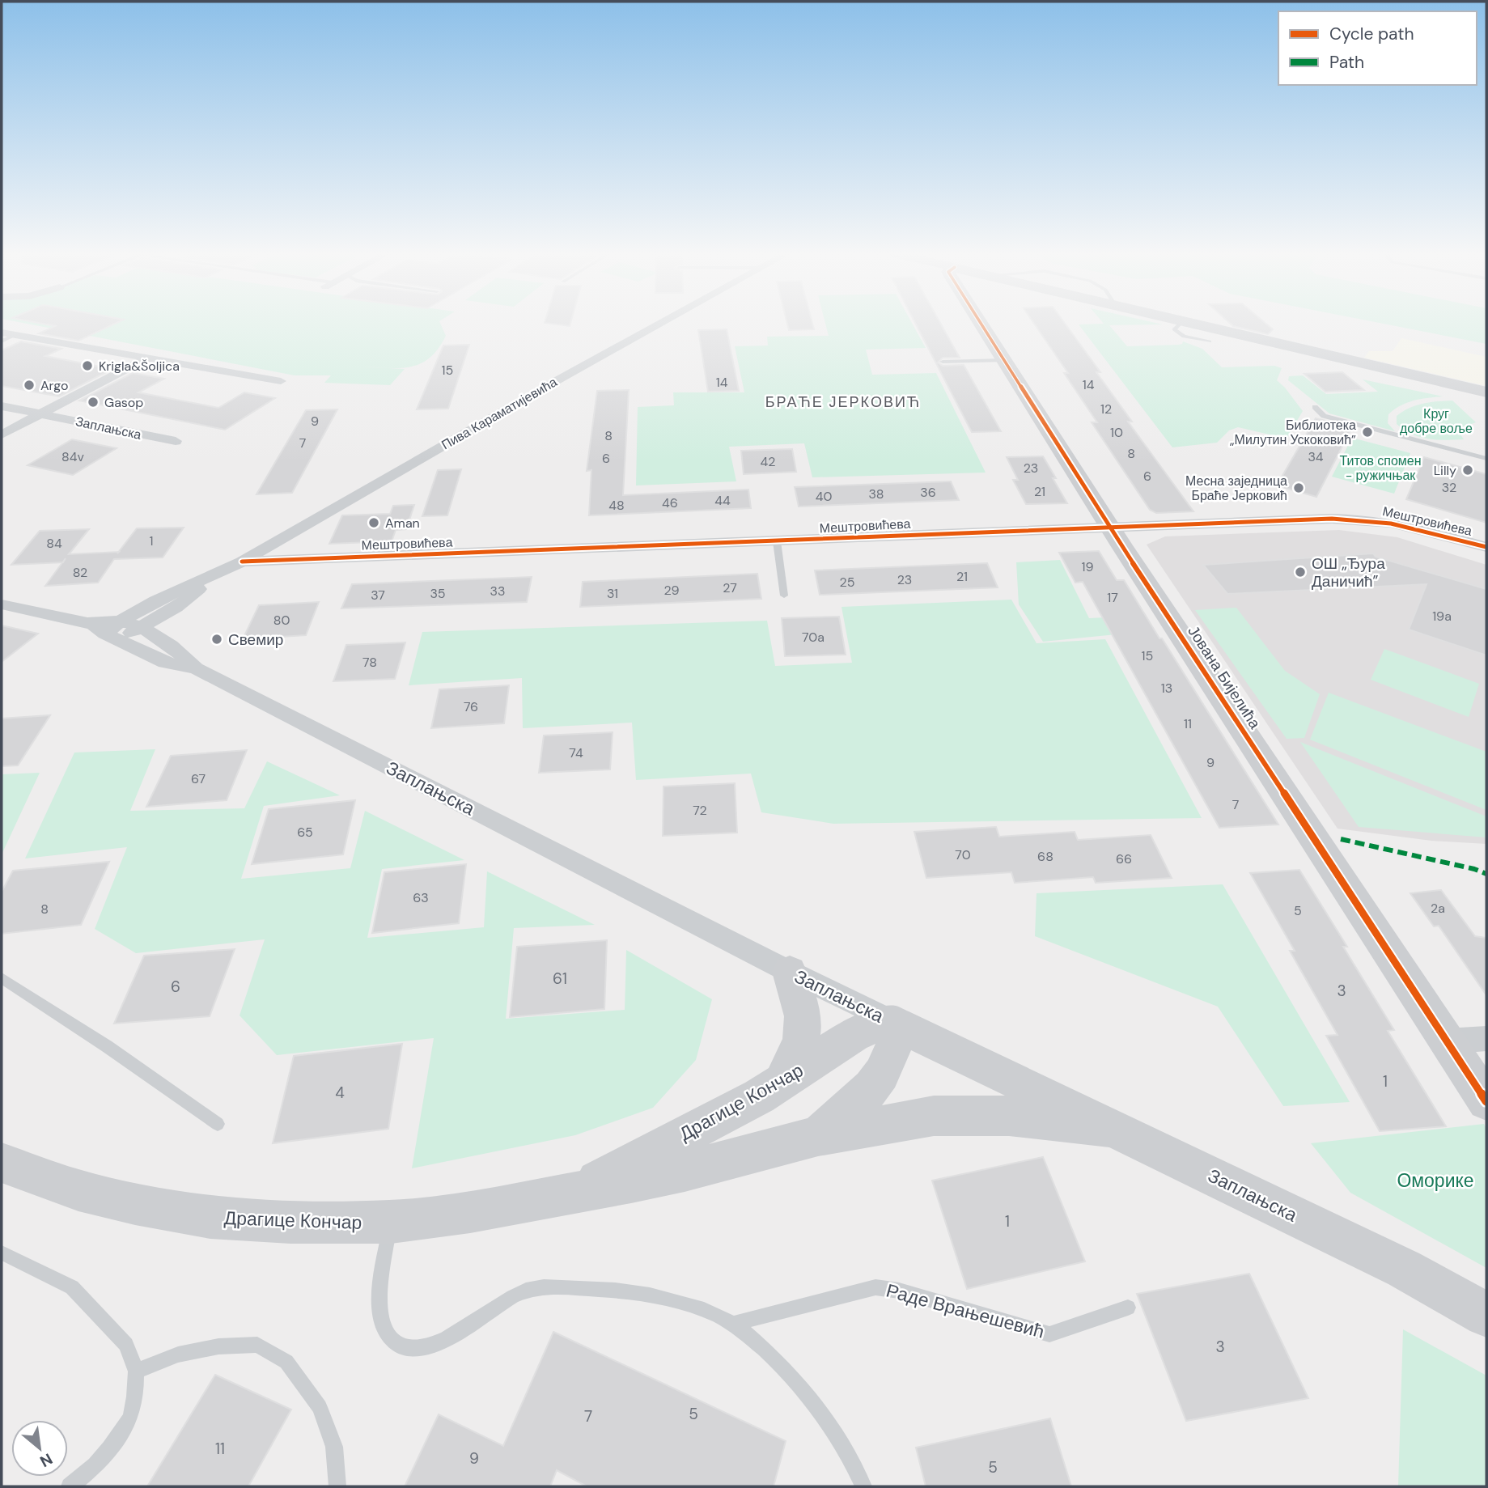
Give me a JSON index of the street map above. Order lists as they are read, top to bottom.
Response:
{
  "streets": {
    "street": [
      "Пива Караматијевића",
      "Заплањска",
      "Мештровићева",
      "Јована Бијелића",
      "Драгице Кончар"
    ],
    "lane": ["Раде Врањешевић"]
  },
  "crossings": [
    ["Пива Караматијевића", "Заплањска"],
    ["Пива Караматијевића", "Мештровићева"],
    ["Заплањска", "Драгице Кончар"],
    ["Мештровићева", "Јована Бијелића"]
  ],
  "districts": ["БРАЋЕ ЈЕРКОВИЋ"],
  "parks": ["Круг добре воље", "Титов спомен - ружичњак", "Оморике"],
  "places": [
    "Krigla&Šoljica",
    "Argo",
    "Gasop",
    "Библиотека „Милутин Ускоковић”",
    "Lilly",
    "Месна заједница Браће Јерковић",
    "Aman",
    "ОШ „Ђура Даничић”",
    "Свемир"
  ],
  "house_numbers": [
    "15",
    "14",
    "14",
    "12",
    "9",
    "10",
    "8",
    "7",
    "8",
    "84v",
    "34",
    "6",
    "42",
    "23",
    "6",
    "32",
    "21",
    "36",
    "38",
    "40",
    "44",
    "46",
    "48",
    "1",
    "84",
    "19",
    "82",
    "21",
    "23",
    "25",
    "27",
    "29",
    "33",
    "35",
    "31",
    "37",
    "17",
    "19a",
    "80",
    "70a",
    "15",
    "78",
    "13",
    "76",
    "11",
    "74",
    "9",
    "67",
    "7",
    "72",
    "65",
    "70",
    "68",
    "66",
    "63",
    "2a",
    "8",
    "5",
    "61",
    "6",
    "3",
    "1",
    "4",
    "1",
    "3",
    "5",
    "7",
    "11",
    "9",
    "5"
  ],
  "legend": ["Cycle path", "Path"],
  "north": "bottom right"
}
